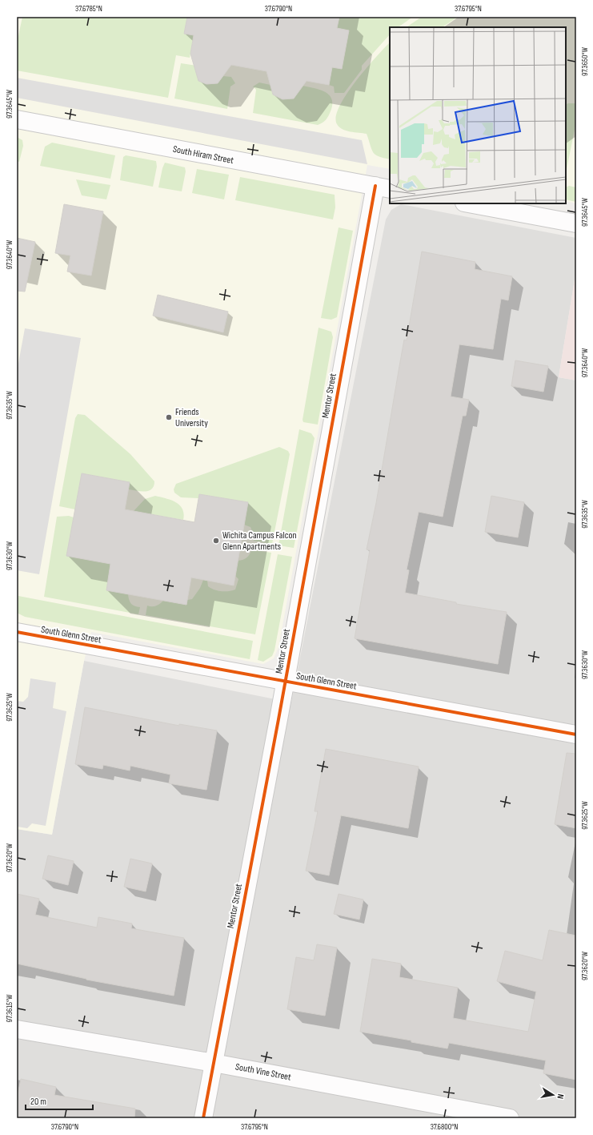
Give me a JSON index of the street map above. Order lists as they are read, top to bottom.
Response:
{
  "streets": {
    "street": [
      "South Hiram Street",
      "Mentor Street",
      "South Glenn Street",
      "South Vine Street"
    ]
  },
  "crossings": [
    ["South Hiram Street", "Mentor Street"],
    ["Mentor Street", "South Glenn Street"],
    ["Mentor Street", "South Vine Street"]
  ],
  "places": ["Friends University", "Wichita Campus Falcon Glenn Apartments"],
  "scale_bar": "20 m",
  "north": "right",
  "coordinates": [
    "37.6785°N",
    "37.6790°N",
    "37.6795°N",
    "97.3650°W",
    "97.3645°W",
    "97.3640°W",
    "97.3635°W",
    "97.3630°W",
    "97.3625°W",
    "97.3620°W",
    "97.3615°W",
    "37.6800°N"
  ]
}
